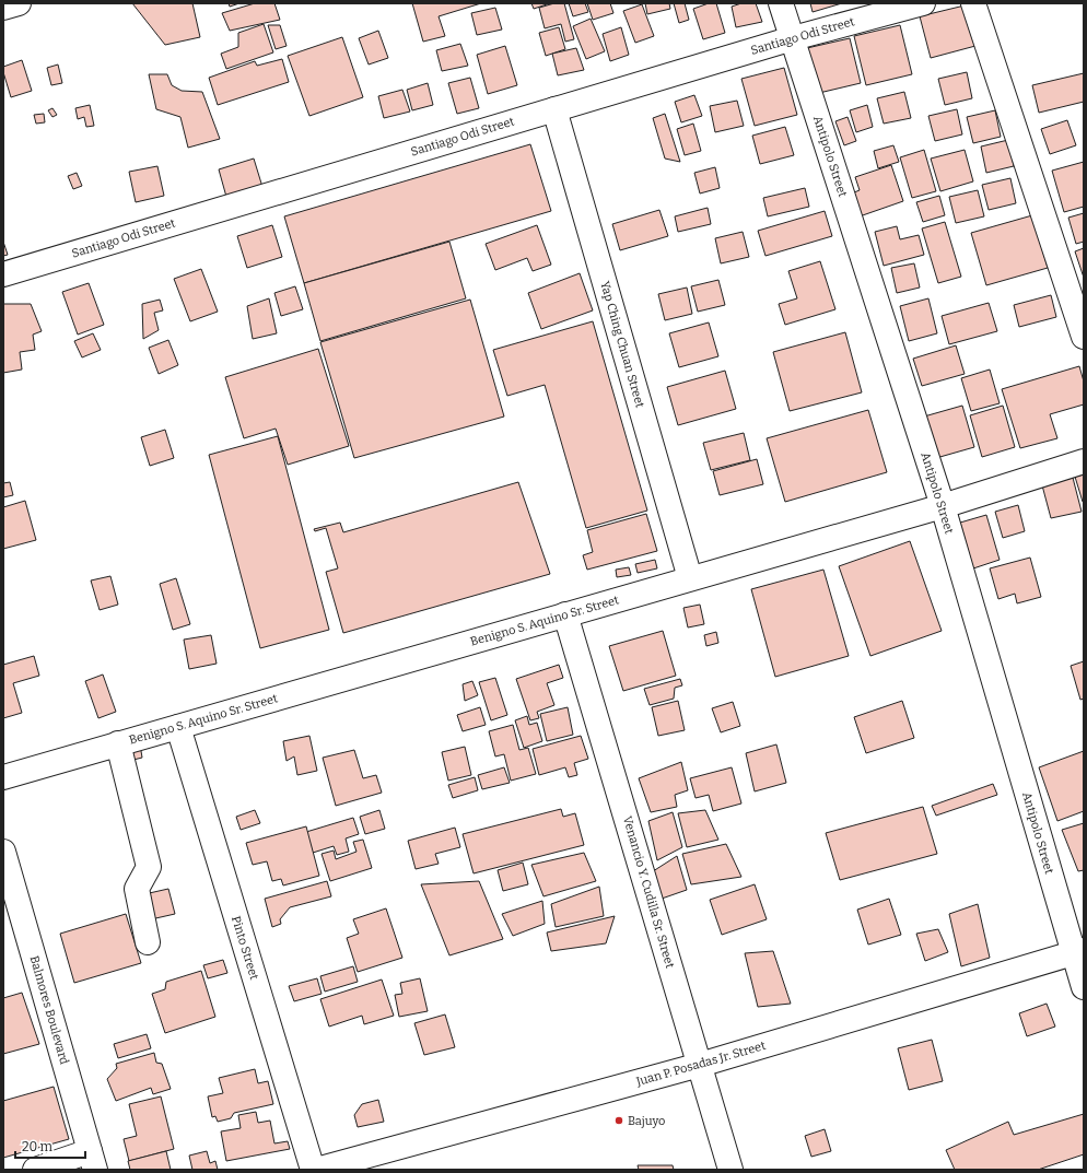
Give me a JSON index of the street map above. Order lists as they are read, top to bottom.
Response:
{
  "streets": {
    "street": [
      "Santiago Odi Street",
      "Antipolo Street",
      "Yap Ching Chuan Street",
      "Benigno S. Aquino Sr. Street",
      "Venancio Y. Cudilla Sr. Street",
      "Pinto Street",
      "Balmores Boulevard",
      "Juan P. Posadas Jr. Street"
    ]
  },
  "crossings": [
    ["Santiago Odi Street", "Antipolo Street"],
    ["Santiago Odi Street", "Yap Ching Chuan Street"],
    ["Antipolo Street", "Benigno S. Aquino Sr. Street"],
    ["Antipolo Street", "Juan P. Posadas Jr. Street"],
    ["Yap Ching Chuan Street", "Benigno S. Aquino Sr. Street"],
    ["Benigno S. Aquino Sr. Street", "Venancio Y. Cudilla Sr. Street"],
    ["Benigno S. Aquino Sr. Street", "Pinto Street"],
    ["Venancio Y. Cudilla Sr. Street", "Juan P. Posadas Jr. Street"]
  ],
  "places": ["Bajuyo"],
  "scale_bar": "20 m"
}
